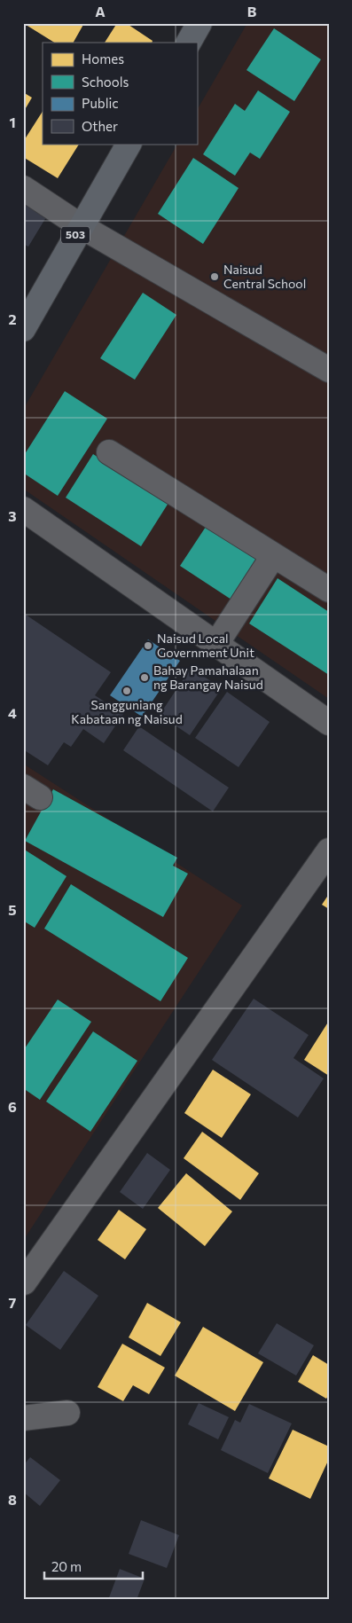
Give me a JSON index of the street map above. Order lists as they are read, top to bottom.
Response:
{
  "streets": {
    "main road": ["503"]
  },
  "places": [
    "Naisud Central School",
    "Naisud Local Government Unit",
    "Bahay Pamahalaan ng Barangay Naisud",
    "Sangguniang Kabataan ng Naisud"
  ],
  "legend": [
    "Homes",
    "Schools",
    "Public",
    "Other"
  ],
  "scale_bar": "20 m",
  "grid": {
    "columns": ["A", "B"],
    "rows": [
      "1",
      "2",
      "3",
      "4",
      "5",
      "6",
      "7",
      "8"
    ]
  }
}
